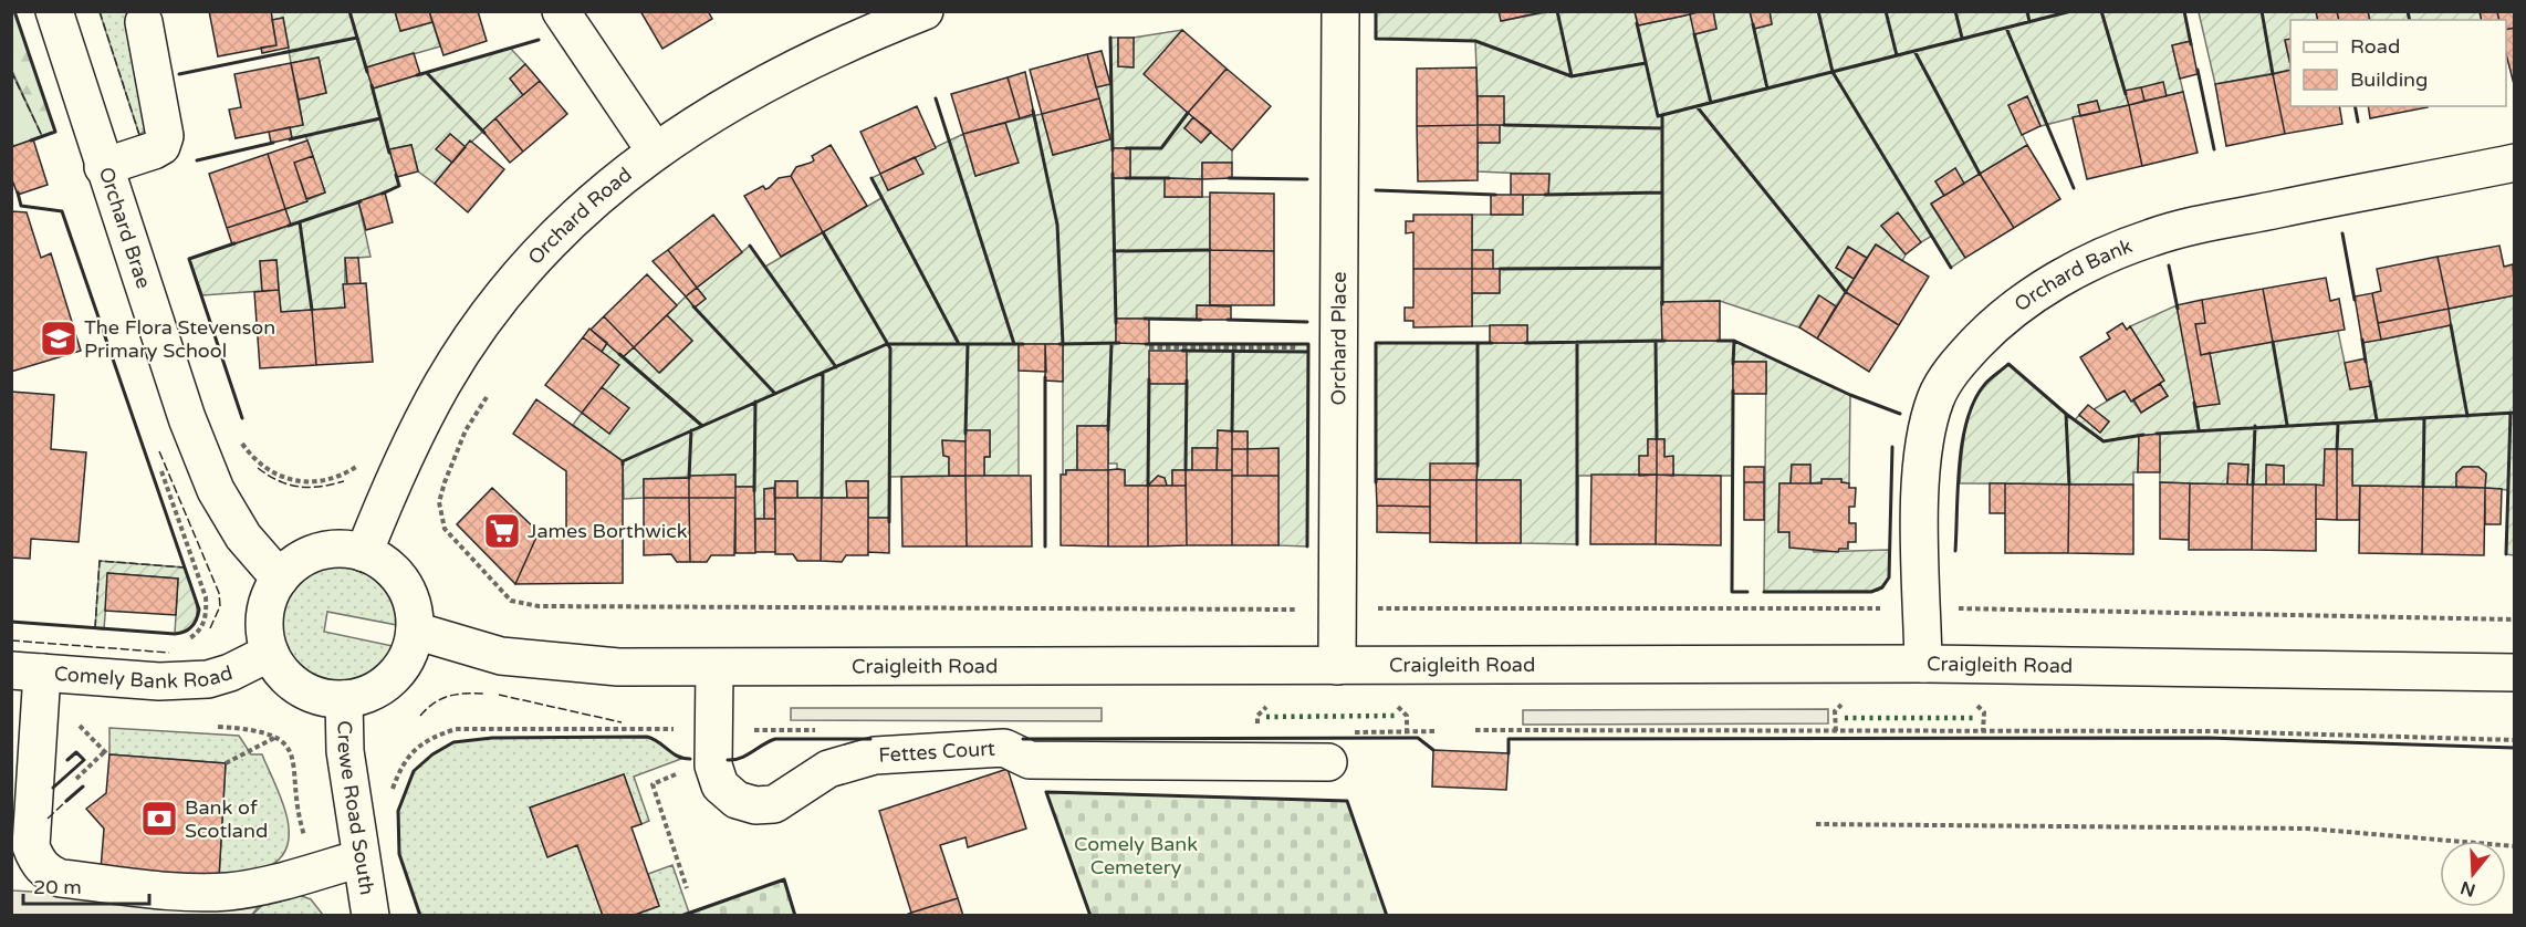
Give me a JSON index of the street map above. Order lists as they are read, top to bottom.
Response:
{
  "streets": {
    "street": [
      "Orchard Road",
      "Orchard Brae",
      "Orchard Bank",
      "Orchard Place",
      "Craigleith Road",
      "Comely Bank Road",
      "Fettes Court",
      "Crewe Road South"
    ]
  },
  "crossings": [
    ["Orchard Road", "Orchard Brae"],
    ["Orchard Road", "Craigleith Road"],
    ["Orchard Road", "Comely Bank Road"],
    ["Orchard Road", "Crewe Road South"],
    ["Orchard Brae", "Craigleith Road"],
    ["Orchard Brae", "Comely Bank Road"],
    ["Orchard Brae", "Crewe Road South"],
    ["Orchard Bank", "Craigleith Road"],
    ["Orchard Place", "Craigleith Road"],
    ["Craigleith Road", "Comely Bank Road"],
    ["Craigleith Road", "Fettes Court"],
    ["Craigleith Road", "Crewe Road South"],
    ["Comely Bank Road", "Crewe Road South"]
  ],
  "parks": ["Comely Bank Cemetery"],
  "places": {
    "school or university": ["The Flora Stevenson Primary School"],
    "supermarket": ["James Borthwick"],
    "bank": ["Bank of Scotland"]
  },
  "legend": ["Road", "Building"],
  "scale_bar": "20 m",
  "north": "bottom"
}
